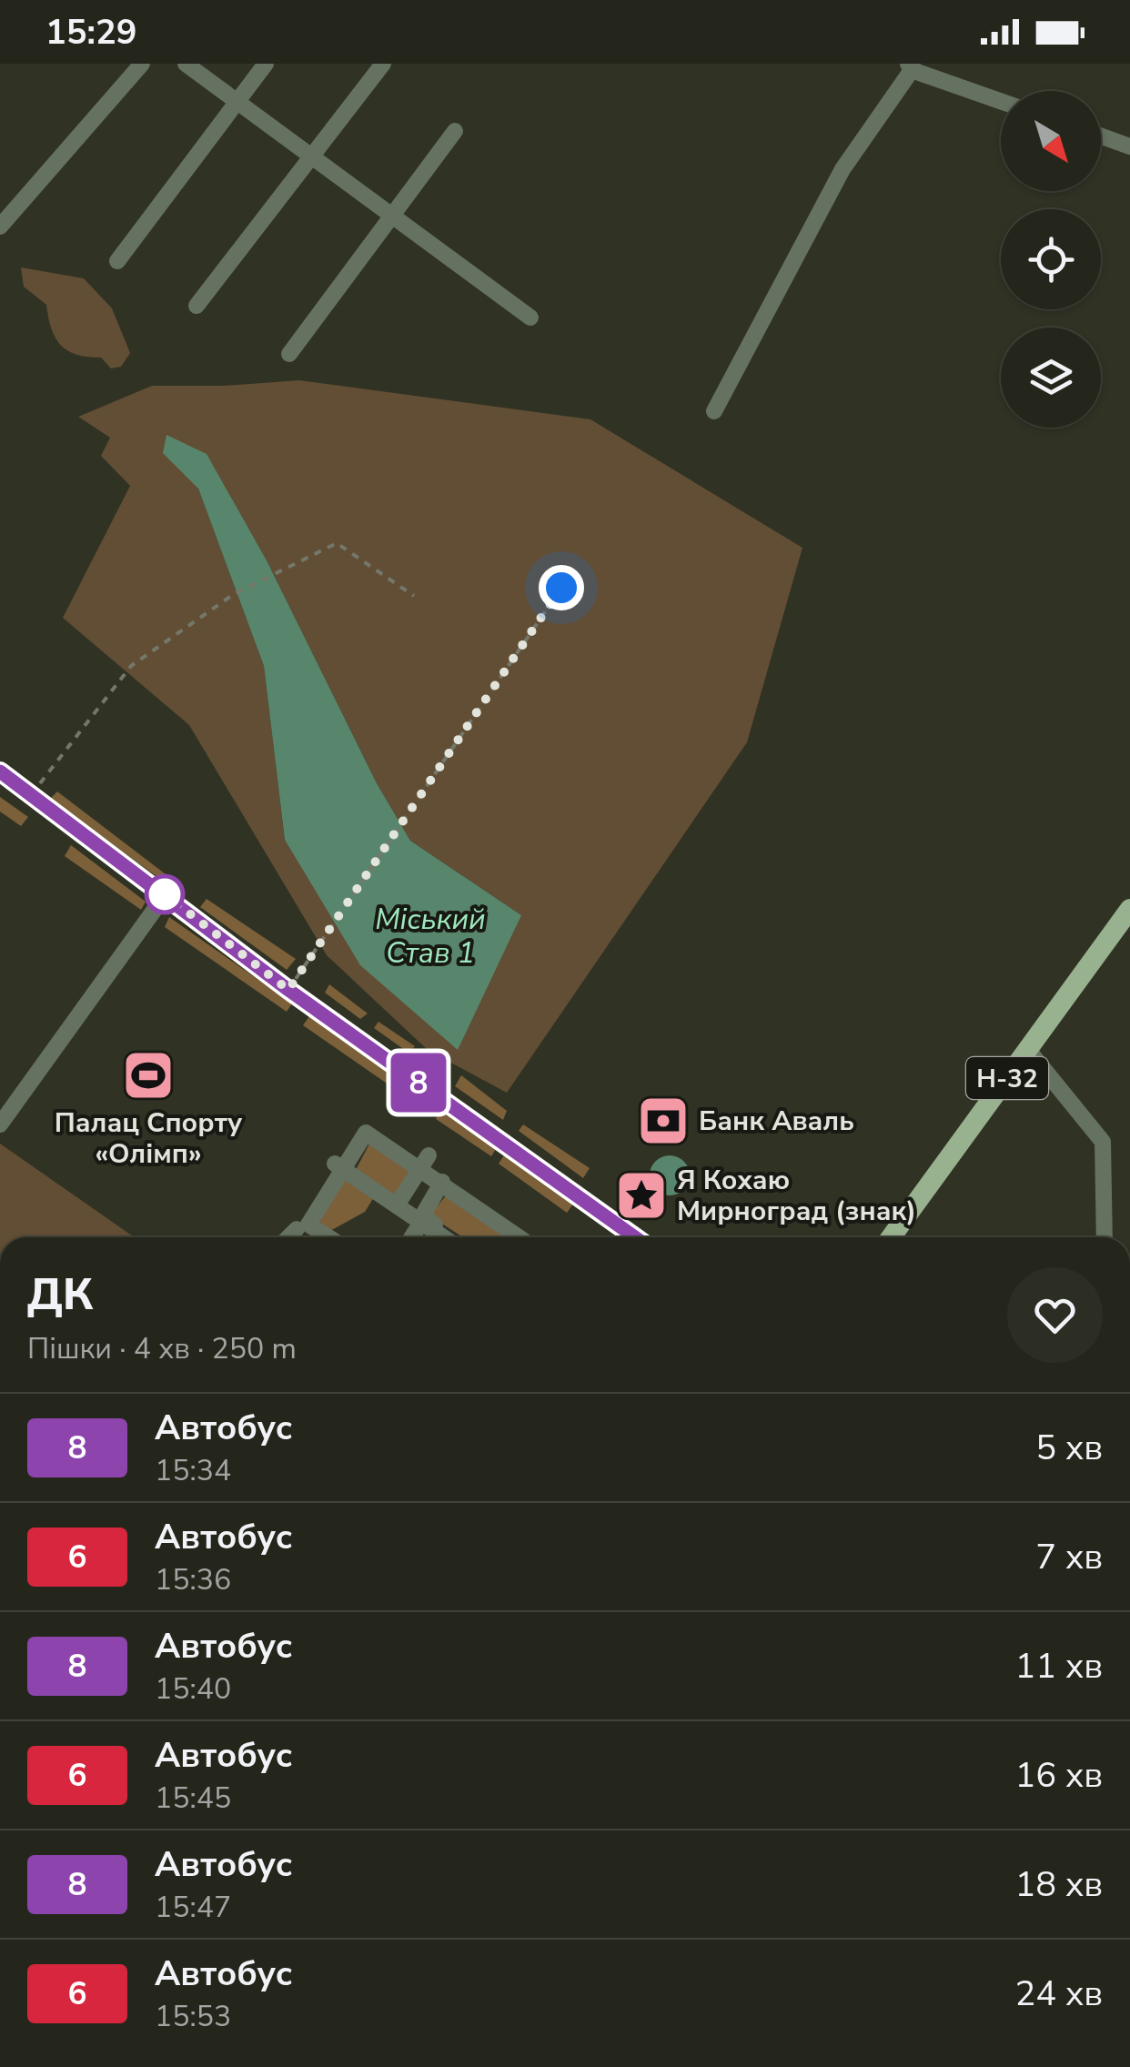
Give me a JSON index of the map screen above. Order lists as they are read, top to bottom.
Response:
{
  "streets": {
    "main road": ["Н-32"]
  },
  "water": ["Міський Став 1"],
  "places": {
    "sports": ["Палац Спорту «Олімп»"],
    "bank": ["Банк Аваль"],
    "place": ["Я Кохаю Мирноград (знак)"]
  },
  "lines": ["bus line 8"],
  "north": "bottom right",
  "page": {
    "status": "15:29",
    "on_map": "8",
    "heading": ["ДК", "Пішки · 4 хв · 250 m"],
    "list": [
      {
        "mark": "8",
        "name": "Автобус",
        "note": "15:34",
        "value": "5 хв"
      },
      {
        "mark": "6",
        "name": "Автобус",
        "note": "15:36",
        "value": "7 хв"
      },
      {
        "mark": "8",
        "name": "Автобус",
        "note": "15:40",
        "value": "11 хв"
      },
      {
        "mark": "6",
        "name": "Автобус",
        "note": "15:45",
        "value": "16 хв"
      },
      {
        "mark": "8",
        "name": "Автобус",
        "note": "15:47",
        "value": "18 хв"
      },
      {
        "mark": "6",
        "name": "Автобус",
        "note": "15:53",
        "value": "24 хв"
      }
    ]
  }
}
